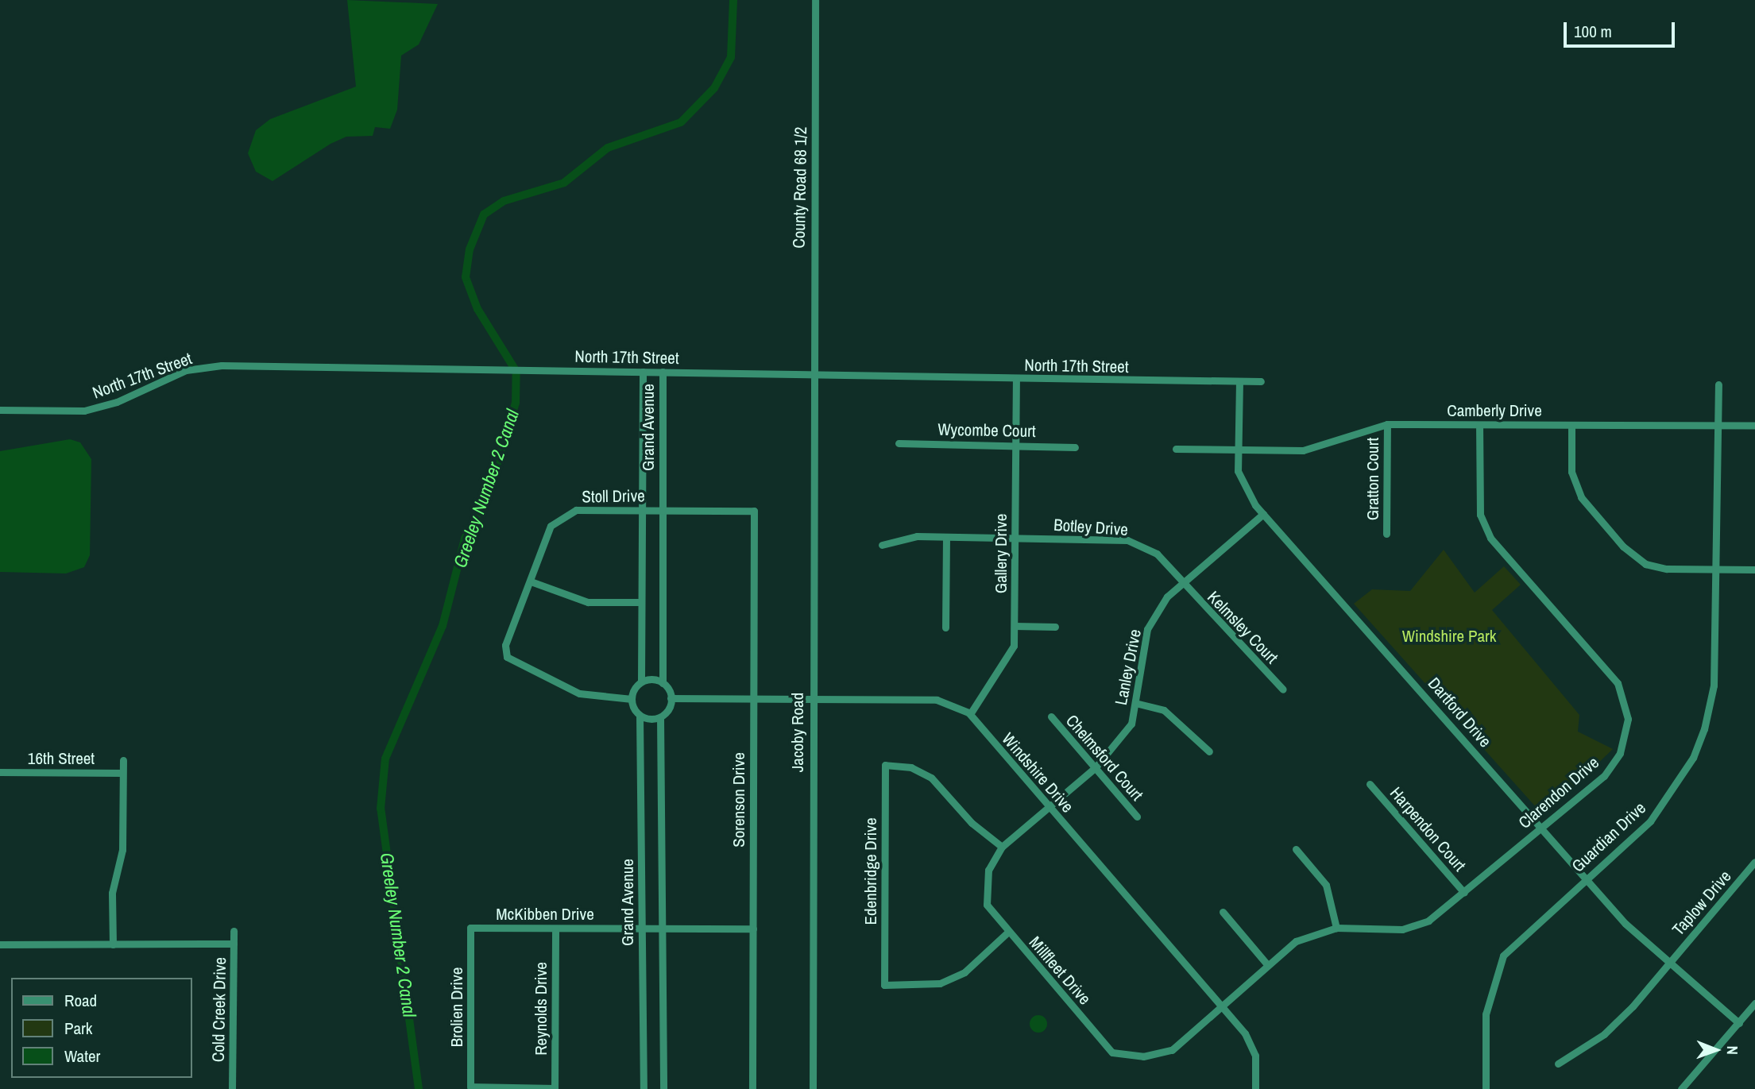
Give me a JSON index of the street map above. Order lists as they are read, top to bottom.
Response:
{
  "streets": {
    "street": [
      "County Road 68 1/2",
      "North 17th Street",
      "Camberly Drive",
      "Grand Avenue",
      "Wycombe Court",
      "Gratton Court",
      "Stoll Drive",
      "Botley Drive",
      "Gallery Drive",
      "Kelmsley Court",
      "Lanley Drive",
      "Dartford Drive",
      "Jacoby Road",
      "Chelmsford Court",
      "16th Street",
      "Windshire Drive",
      "Clarendon Drive",
      "Sorenson Drive",
      "Harpendon Court",
      "Guardian Drive",
      "Edenbridge Drive",
      "Taplow Drive",
      "McKibben Drive",
      "Millfleet Drive",
      "Brolien Drive",
      "Reynolds Drive",
      "Cold Creek Drive"
    ]
  },
  "crossings": [
    ["County Road 68 1/2", "North 17th Street"],
    ["County Road 68 1/2", "Jacoby Road"],
    ["North 17th Street", "Grand Avenue"],
    ["North 17th Street", "Gallery Drive"],
    ["North 17th Street", "Dartford Drive"],
    ["North 17th Street", "Jacoby Road"],
    ["Camberly Drive", "Gratton Court"],
    ["Camberly Drive", "Dartford Drive"],
    ["Camberly Drive", "Clarendon Drive"],
    ["Camberly Drive", "Guardian Drive"],
    ["Grand Avenue", "Stoll Drive"],
    ["Grand Avenue", "Windshire Drive"],
    ["Grand Avenue", "McKibben Drive"],
    ["Wycombe Court", "Gallery Drive"],
    ["Stoll Drive", "Windshire Drive"],
    ["Stoll Drive", "Sorenson Drive"],
    ["Botley Drive", "Gallery Drive"],
    ["Botley Drive", "Kelmsley Court"],
    ["Botley Drive", "Lanley Drive"],
    ["Gallery Drive", "Windshire Drive"],
    ["Kelmsley Court", "Lanley Drive"],
    ["Lanley Drive", "Dartford Drive"],
    ["Lanley Drive", "Chelmsford Court"],
    ["Lanley Drive", "Windshire Drive"],
    ["Lanley Drive", "Millfleet Drive"],
    ["Dartford Drive", "Clarendon Drive"],
    ["Dartford Drive", "Guardian Drive"],
    ["Dartford Drive", "Taplow Drive"],
    ["Jacoby Road", "Windshire Drive"],
    ["Windshire Drive", "Clarendon Drive"],
    ["Windshire Drive", "Sorenson Drive"],
    ["Windshire Drive", "Millfleet Drive"],
    ["Clarendon Drive", "Harpendon Court"],
    ["Clarendon Drive", "Millfleet Drive"],
    ["Sorenson Drive", "McKibben Drive"],
    ["Edenbridge Drive", "Millfleet Drive"],
    ["McKibben Drive", "Brolien Drive"],
    ["McKibben Drive", "Reynolds Drive"],
    ["Brolien Drive", "Reynolds Drive"]
  ],
  "water": ["Greeley Number 2 Canal"],
  "parks": ["Windshire Park"],
  "legend": ["Road", "Park", "Water"],
  "scale_bar": "100 m",
  "north": "right"
}
